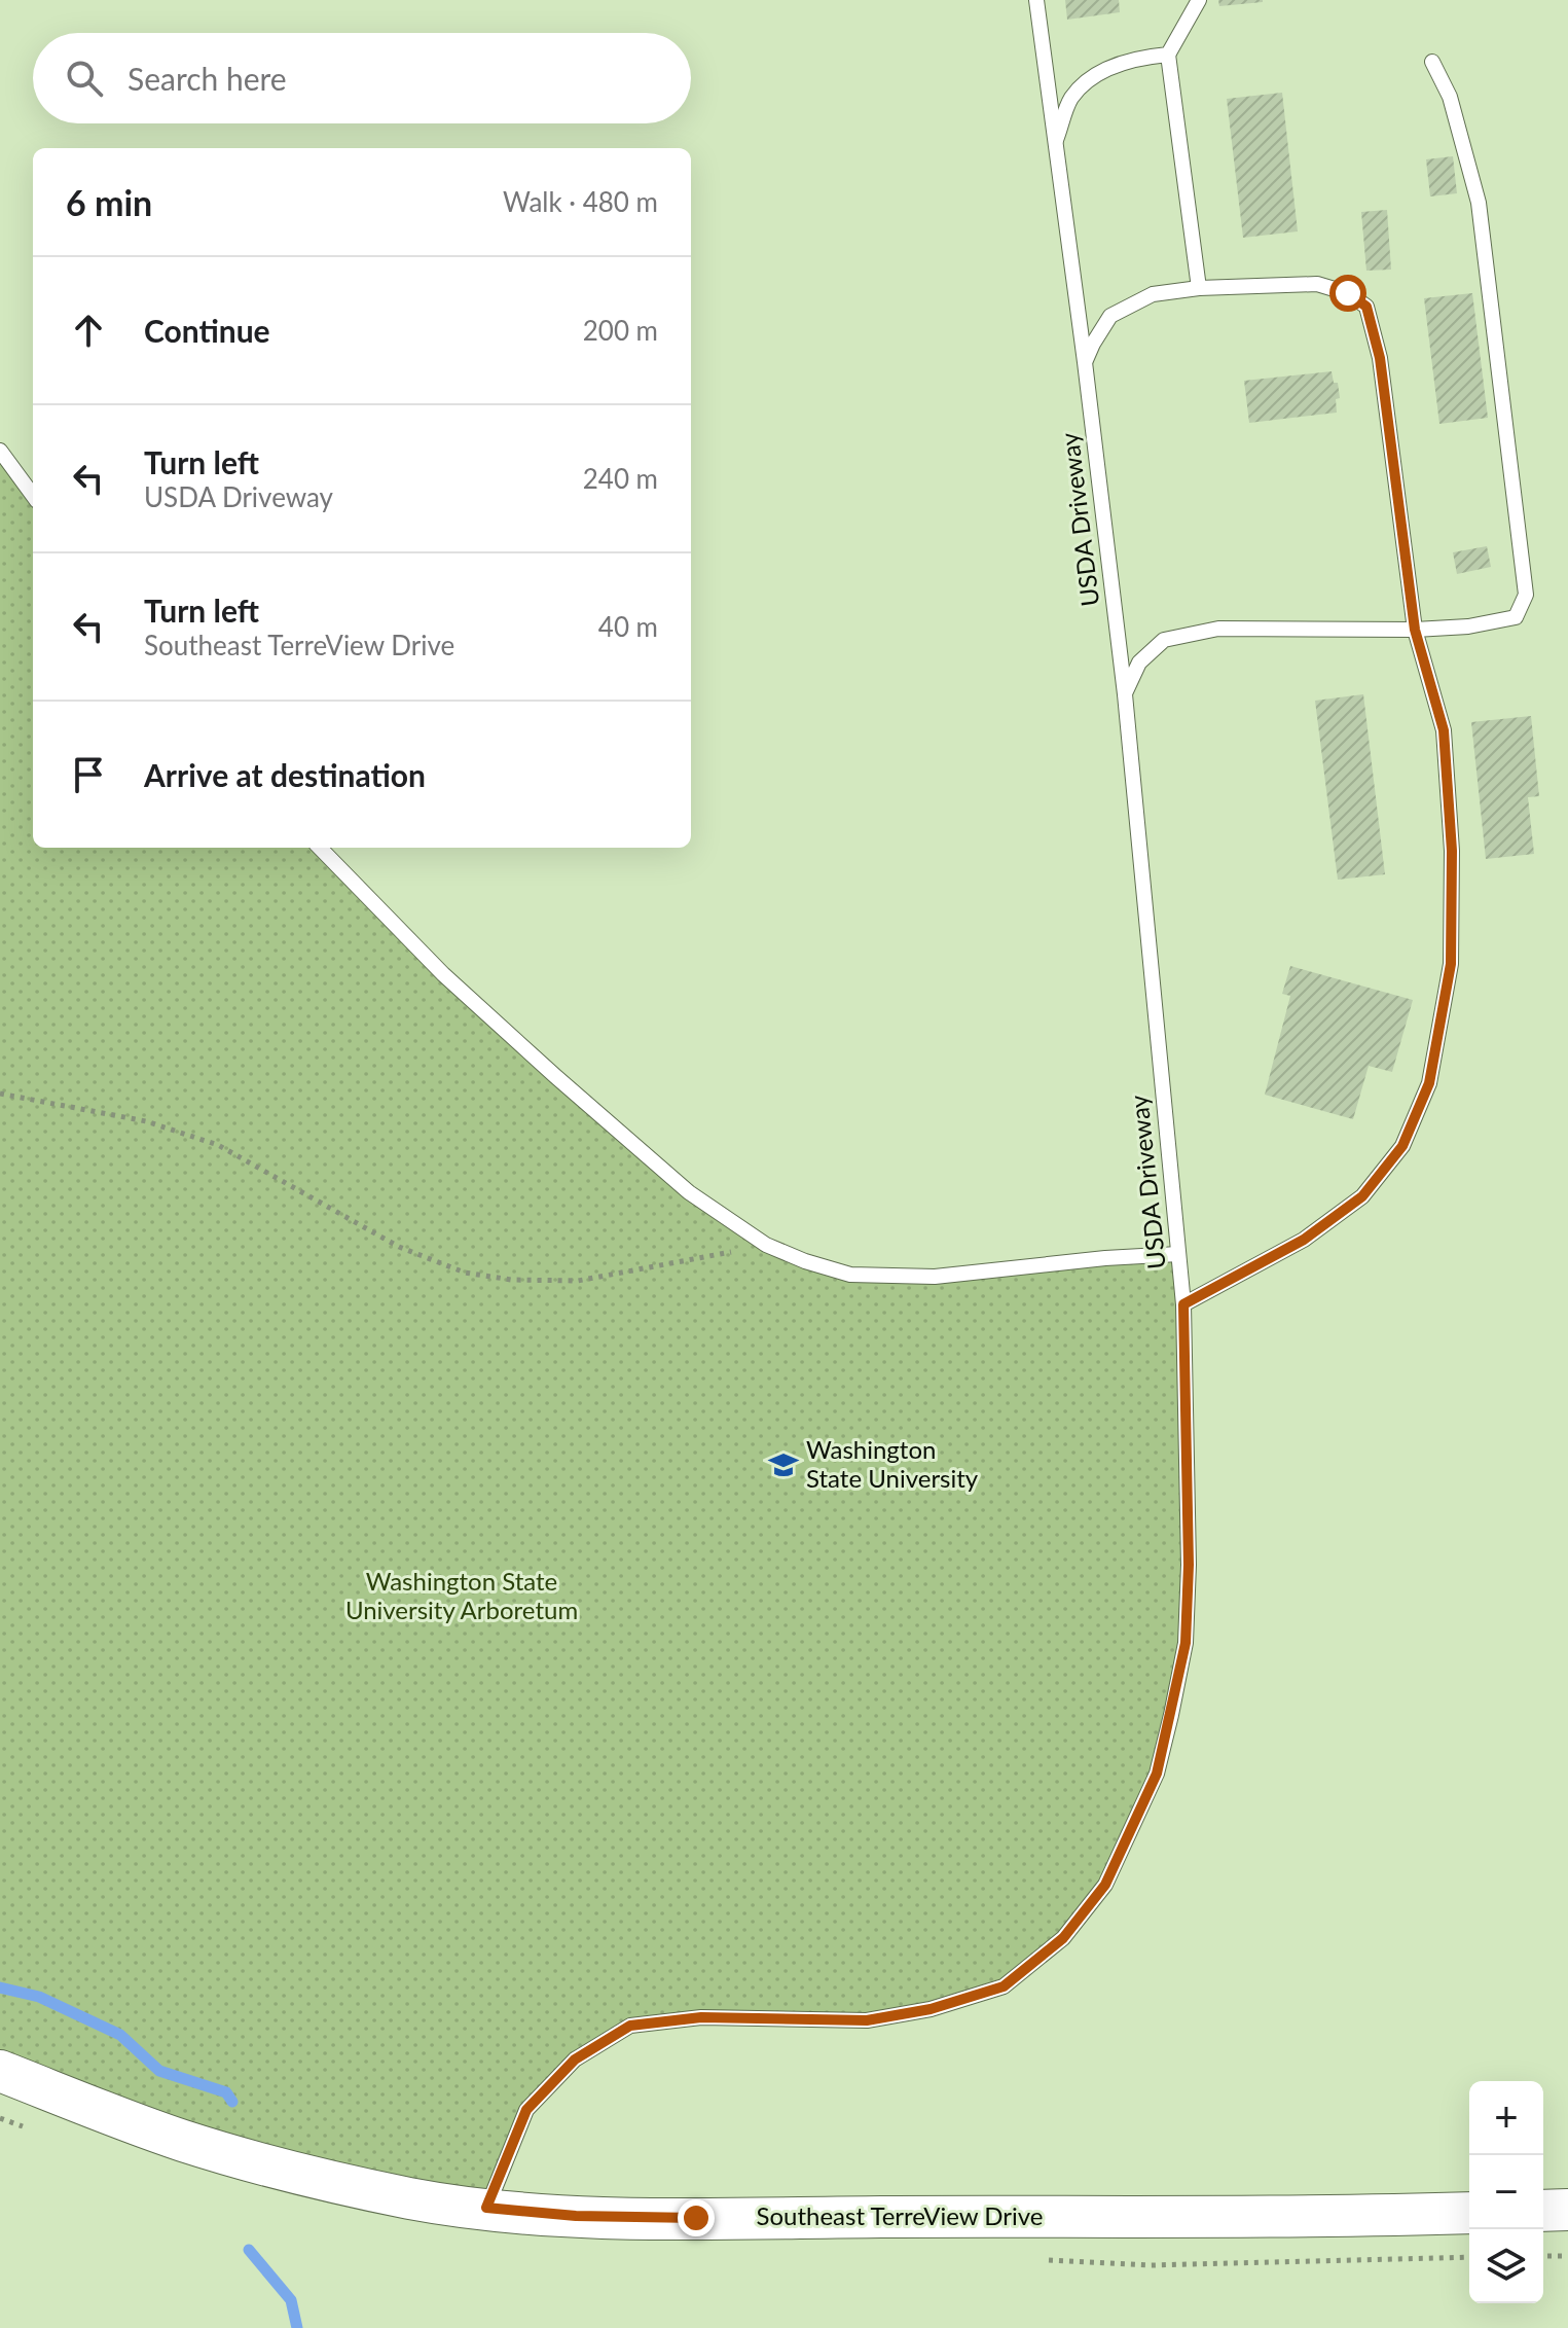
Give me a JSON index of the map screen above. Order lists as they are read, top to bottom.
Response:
{
  "streets": {
    "main road": ["Southeast TerreView Drive"],
    "lane": ["USDA Driveway"]
  },
  "crossings": [
    ["USDA Driveway", "Southeast TerreView Drive"]
  ],
  "parks": ["Washington State University Arboretum"],
  "places": {
    "school or university": ["Washington State University"]
  },
  "page": {
    "search": "Search here",
    "heading": ["6 min", "Walk · 480 m"],
    "list": [
      ["Continue", "200 m"],
      ["Turn left", "USDA Driveway", "240 m"],
      ["Turn left", "Southeast TerreView Drive", "40 m"],
      "Arrive at destination"
    ],
    "map_buttons": ["+", "−"]
  }
}
